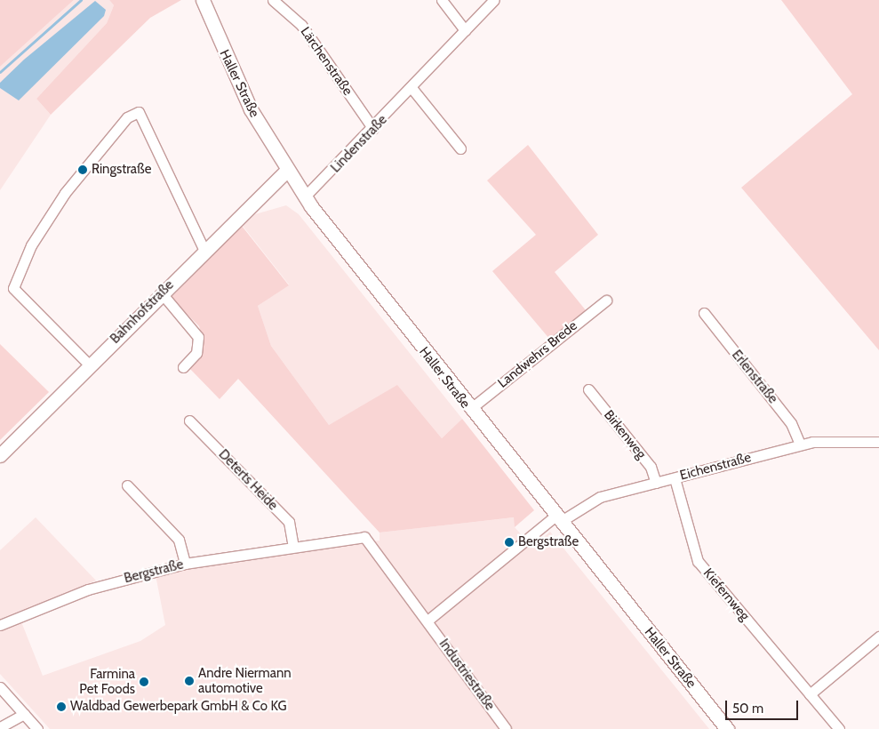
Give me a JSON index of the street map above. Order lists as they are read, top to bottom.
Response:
{
  "streets": {
    "main road": ["Haller Straße", "Bahnhofstraße"],
    "street": [
      "Lärchenstraße",
      "Lindenstraße",
      "Landwehrs Brede",
      "Erlenstraße",
      "Birkenweg",
      "Eichenstraße",
      "Deterts Heide",
      "Bergstraße",
      "Kiefernweg",
      "Industriestraße"
    ]
  },
  "crossings": [
    ["Lärchenstraße", "Lindenstraße"],
    ["Haller Straße", "Lindenstraße"],
    ["Haller Straße", "Bahnhofstraße"],
    ["Haller Straße", "Landwehrs Brede"],
    ["Haller Straße", "Eichenstraße"],
    ["Erlenstraße", "Eichenstraße"],
    ["Birkenweg", "Eichenstraße"],
    ["Eichenstraße", "Kiefernweg"],
    ["Deterts Heide", "Bergstraße"],
    ["Bergstraße", "Industriestraße"]
  ],
  "places": [
    "Ringstraße",
    "Bergstraße",
    "Andre Niermann automotive",
    "Farmina Pet Foods",
    "Waldbad Gewerbepark GmbH & Co KG"
  ],
  "scale_bar": "50 m"
}
